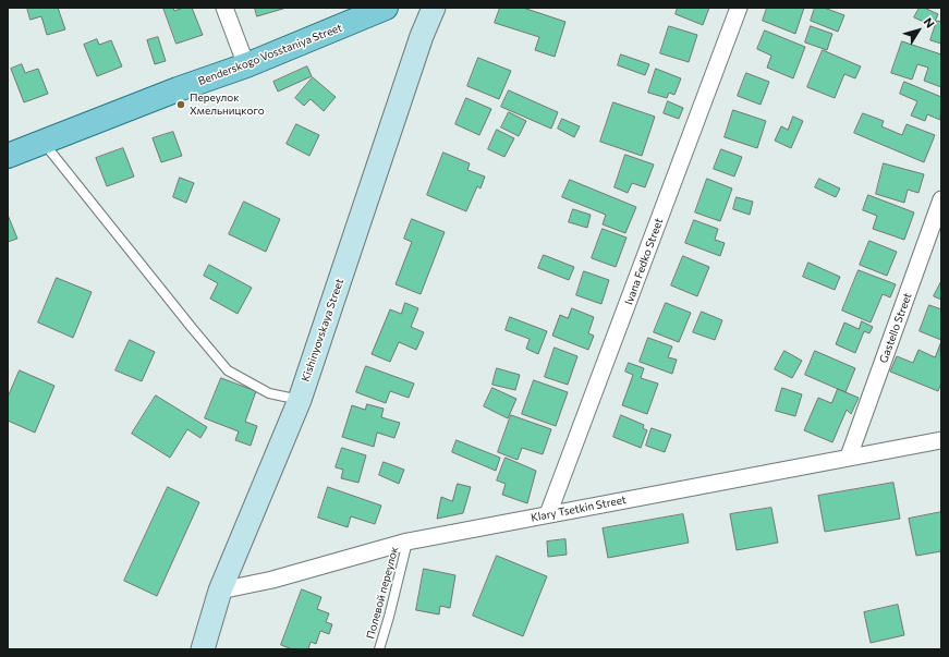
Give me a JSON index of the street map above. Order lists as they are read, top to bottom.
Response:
{
  "streets": {
    "main road": ["Benderskogo Vosstaniya Street"],
    "street": [
      "Ivana Fedko Street",
      "Gastello Street",
      "Kishinyovskaya Street",
      "Klary Tsetkin Street"
    ],
    "lane": ["Полевой переулок"]
  },
  "crossings": [
    ["Ivana Fedko Street", "Klary Tsetkin Street"],
    ["Gastello Street", "Klary Tsetkin Street"],
    ["Kishinyovskaya Street", "Klary Tsetkin Street"],
    ["Klary Tsetkin Street", "Полевой переулок"]
  ],
  "places": ["Переулок Хмельницкого"],
  "north": "top right"
}
